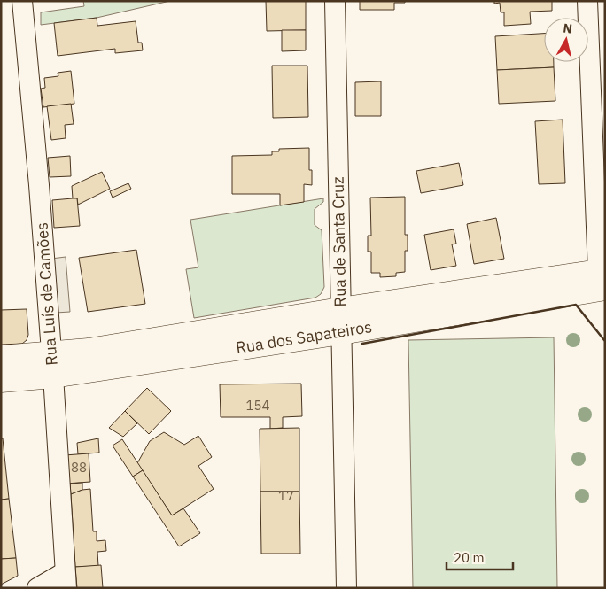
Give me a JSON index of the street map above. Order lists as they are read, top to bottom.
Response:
{
  "streets": {
    "street": ["Rua de Santa Cruz", "Rua Luís de Camões", "Rua dos Sapateiros"]
  },
  "crossings": [
    ["Rua de Santa Cruz", "Rua dos Sapateiros"],
    ["Rua Luís de Camões", "Rua dos Sapateiros"]
  ],
  "house_numbers": ["154", "88", "17"],
  "scale_bar": "20 m",
  "north": "top"
}
